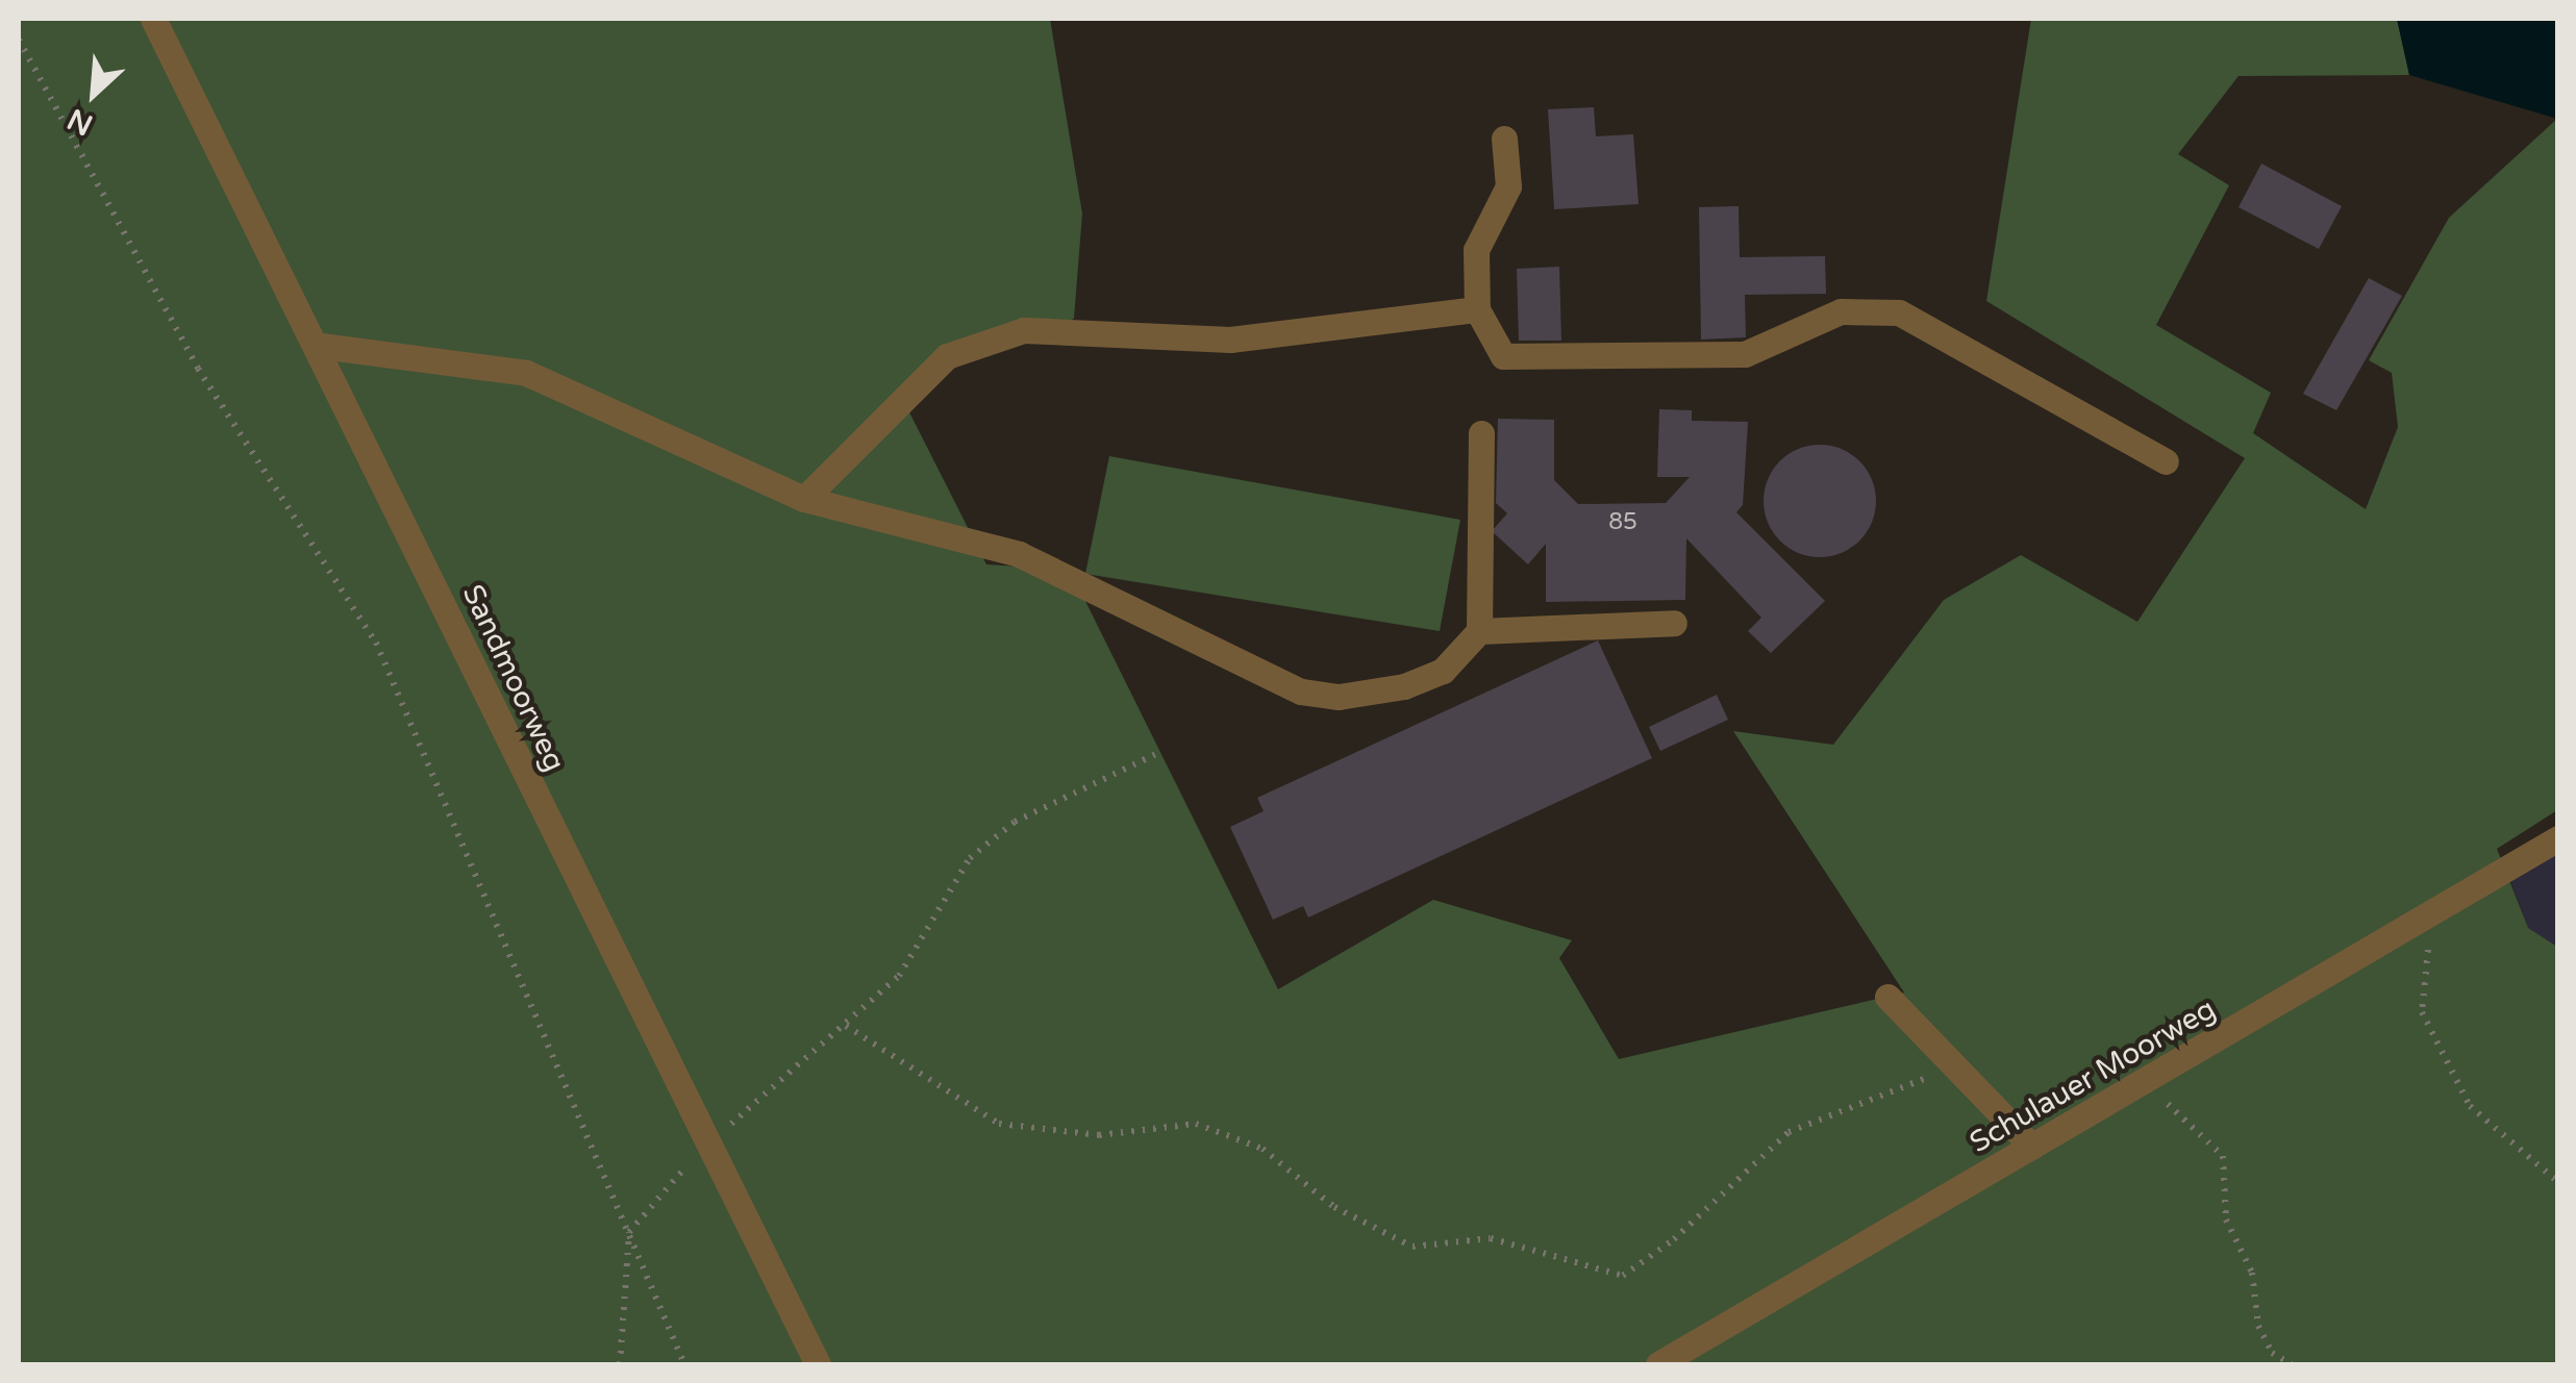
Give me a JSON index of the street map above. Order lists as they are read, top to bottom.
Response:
{
  "streets": {
    "street": ["Sandmoorweg", "Schulauer Moorweg"]
  },
  "house_numbers": ["85"],
  "north": "bottom left"
}
